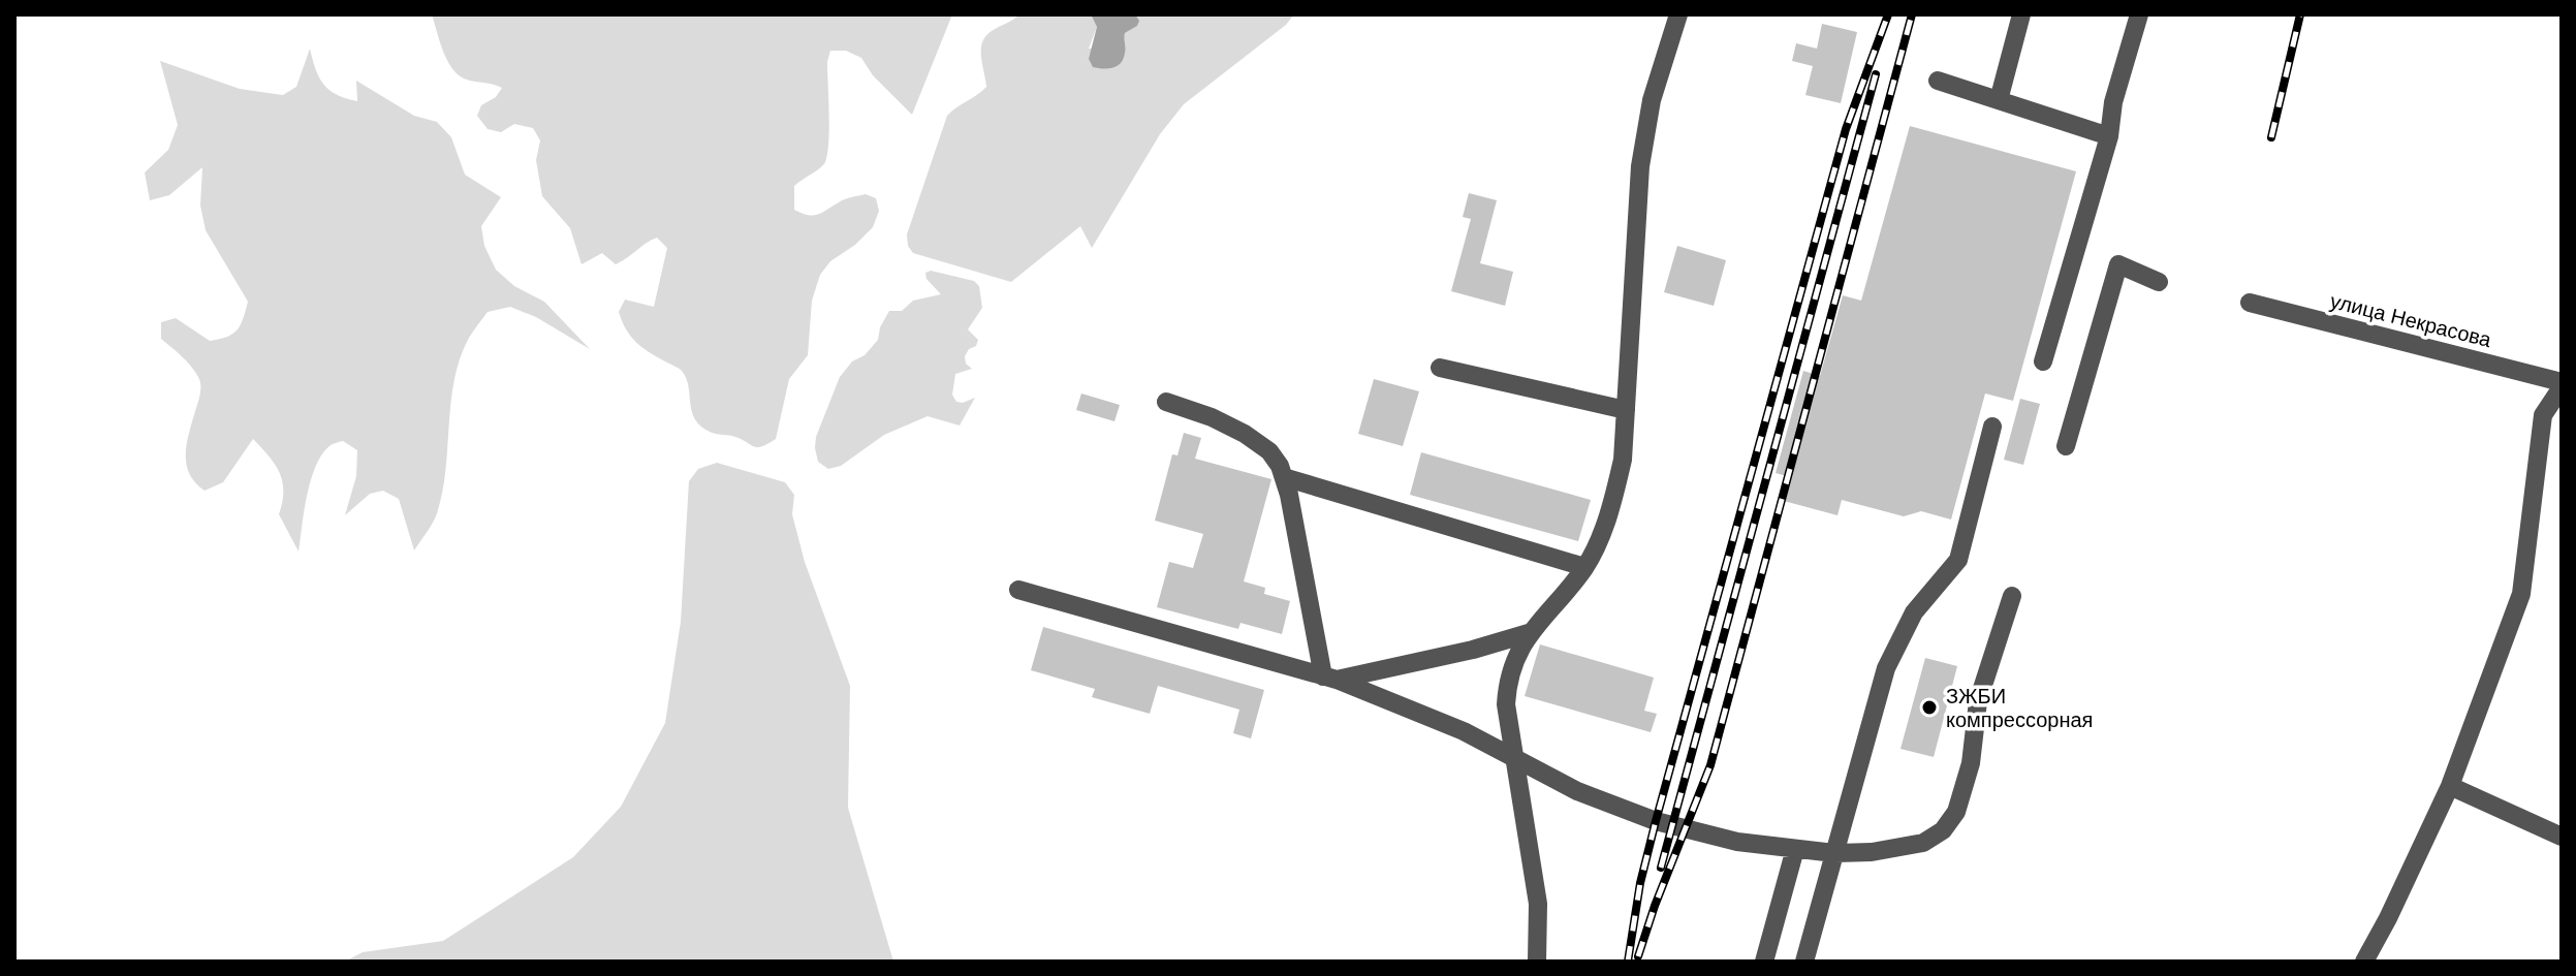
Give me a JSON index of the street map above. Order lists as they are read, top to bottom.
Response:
{
  "streets": {
    "street": ["улица Некрасова"]
  },
  "places": ["ЗЖБИ компрессорная"]
}
